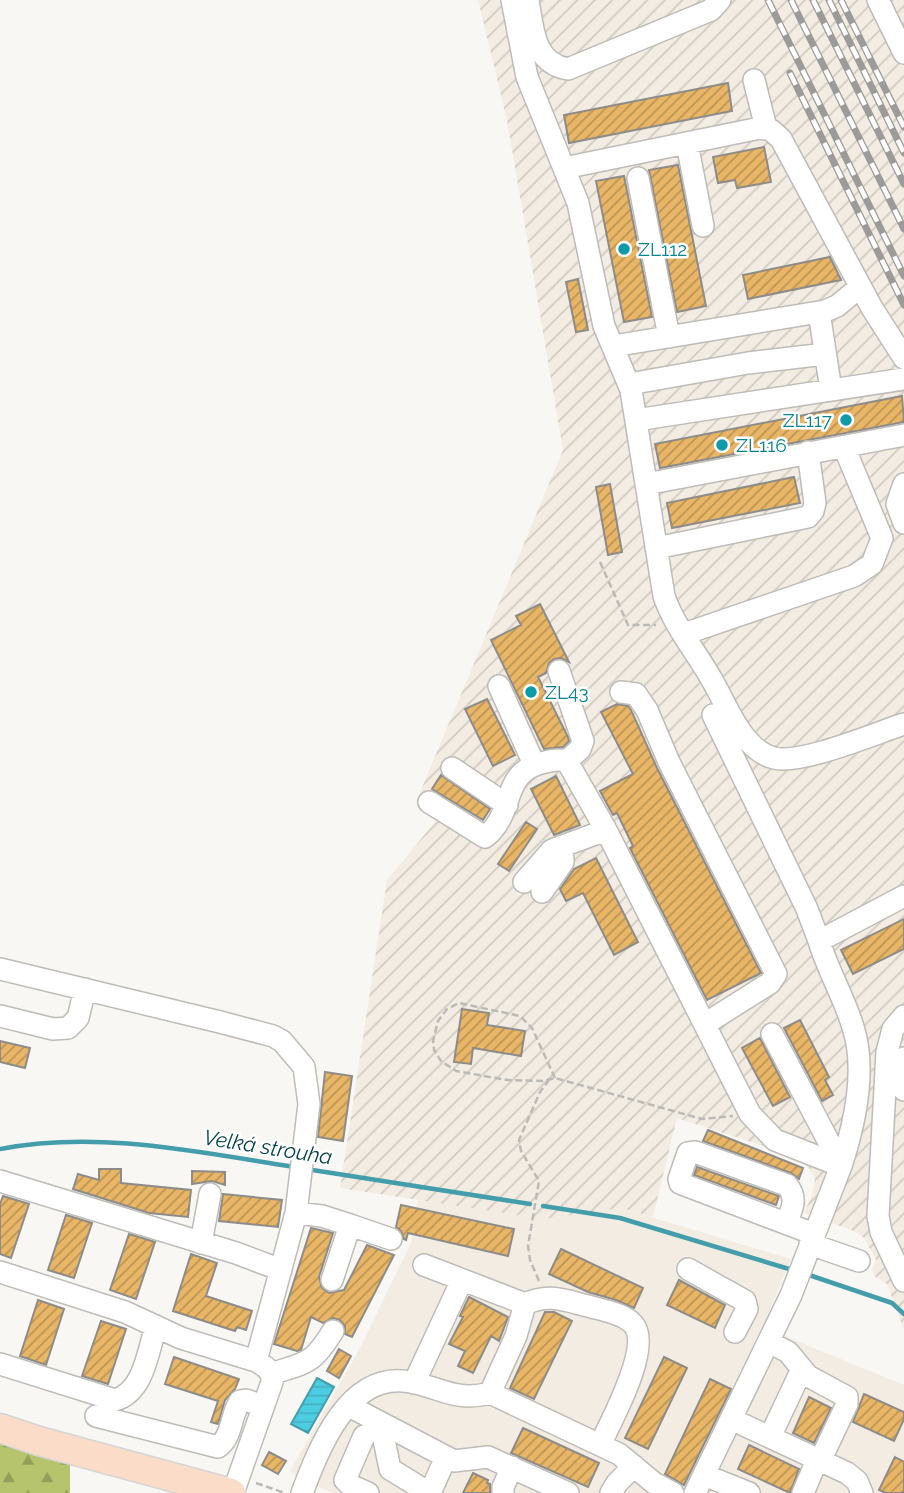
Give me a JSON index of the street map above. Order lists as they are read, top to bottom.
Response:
{
  "water": ["Velká strouha"],
  "places": [
    "ZL112",
    "ZL117",
    "ZL116",
    "ZL43"
  ]
}
